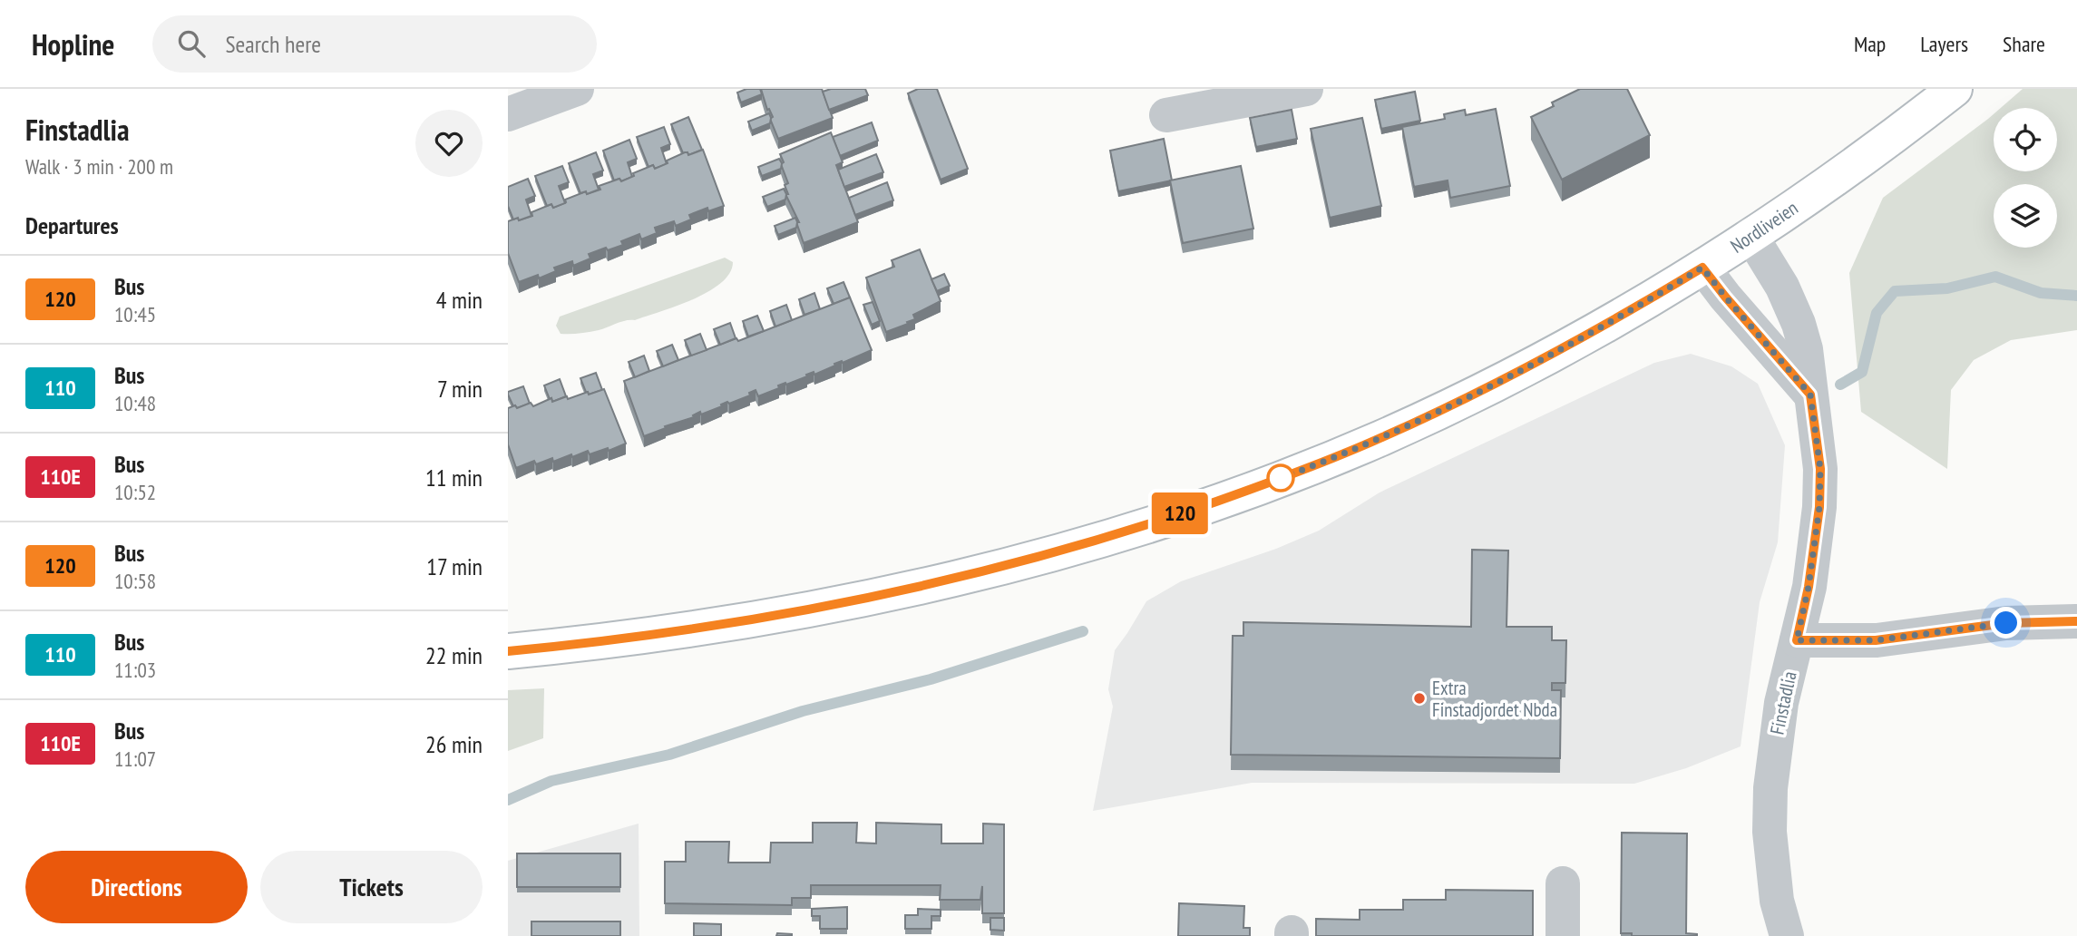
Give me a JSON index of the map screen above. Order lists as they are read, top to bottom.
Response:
{
  "streets": {
    "main road": ["Nordliveien"],
    "street": ["Finstadlia"]
  },
  "crossings": [
    ["Nordliveien", "Finstadlia"]
  ],
  "places": ["Extra Finstadjordet Nbda"],
  "lines": ["bus line 120"],
  "page": {
    "header": "Hopline",
    "search": "Search here",
    "nav": ["Map", "Layers", "Share"],
    "heading": [
      ["Finstadlia", "Walk · 3 min · 200 m"],
      "Departures"
    ],
    "on_map": "120",
    "list": [
      {
        "mark": "120",
        "name": "Bus",
        "note": "10:45",
        "value": "4 min"
      },
      {
        "mark": "110",
        "name": "Bus",
        "note": "10:48",
        "value": "7 min"
      },
      {
        "mark": "110E",
        "name": "Bus",
        "note": "10:52",
        "value": "11 min"
      },
      {
        "mark": "120",
        "name": "Bus",
        "note": "10:58",
        "value": "17 min"
      },
      {
        "mark": "110",
        "name": "Bus",
        "note": "11:03",
        "value": "22 min"
      },
      {
        "mark": "110E",
        "name": "Bus",
        "note": "11:07",
        "value": "26 min"
      }
    ],
    "buttons": ["Directions", "Tickets"]
  }
}
